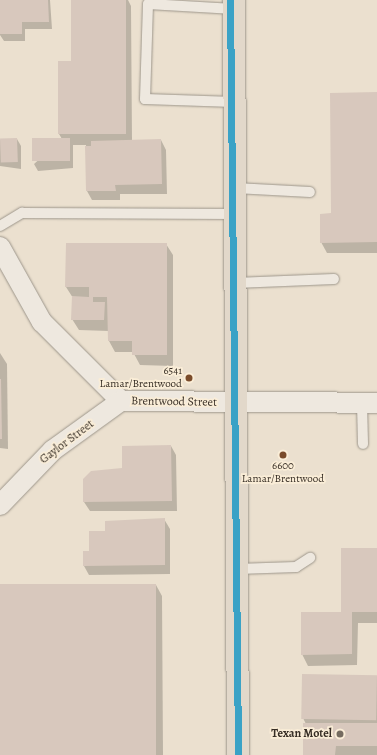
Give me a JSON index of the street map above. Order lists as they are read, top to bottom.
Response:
{
  "streets": {
    "street": ["Brentwood Street", "Gaylor Street"]
  },
  "crossings": [
    ["Brentwood Street", "Gaylor Street"]
  ],
  "places": ["6541 Lamar/Brentwood", "6600 Lamar/Brentwood", "Texan Motel"]
}
